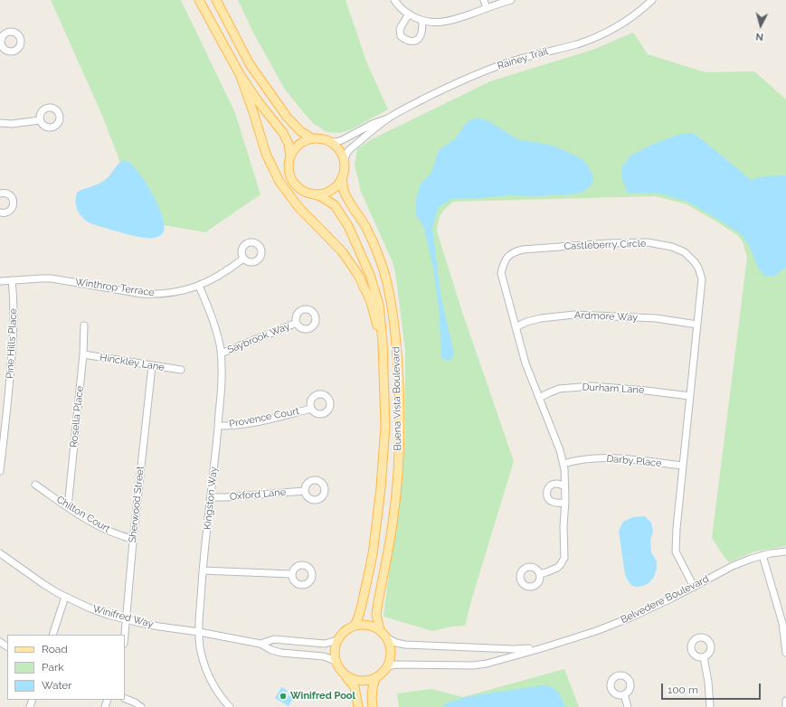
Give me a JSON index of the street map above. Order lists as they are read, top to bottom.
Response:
{
  "streets": {
    "main road": ["Buena Vista Boulevard"],
    "street": [
      "Rainey Trail",
      "Castleberry Circle",
      "Winthrop Terrace",
      "Ardmore Way",
      "Saybrook Way",
      "Pine Hills Place",
      "Hinckley Lane",
      "Durham Lane",
      "Rosella Place",
      "Provence Court",
      "Darby Place",
      "Oxford Lane",
      "Kingston Way",
      "Sherwood Street",
      "Chilton Court",
      "Belvedere Boulevard",
      "Winifred Way"
    ]
  },
  "crossings": [
    ["Rainey Trail", "Buena Vista Boulevard"],
    ["Castleberry Circle", "Ardmore Way"],
    ["Castleberry Circle", "Durham Lane"],
    ["Castleberry Circle", "Darby Place"],
    ["Castleberry Circle", "Belvedere Boulevard"],
    ["Winthrop Terrace", "Pine Hills Place"],
    ["Winthrop Terrace", "Kingston Way"],
    ["Saybrook Way", "Kingston Way"],
    ["Hinckley Lane", "Rosella Place"],
    ["Hinckley Lane", "Sherwood Street"],
    ["Buena Vista Boulevard", "Belvedere Boulevard"],
    ["Rosella Place", "Chilton Court"],
    ["Provence Court", "Kingston Way"],
    ["Oxford Lane", "Kingston Way"],
    ["Kingston Way", "Winifred Way"],
    ["Sherwood Street", "Chilton Court"],
    ["Sherwood Street", "Winifred Way"]
  ],
  "places": ["Winifred Pool"],
  "legend": ["Road", "Park", "Water"],
  "scale_bar": "100 m",
  "north": "bottom"
}
